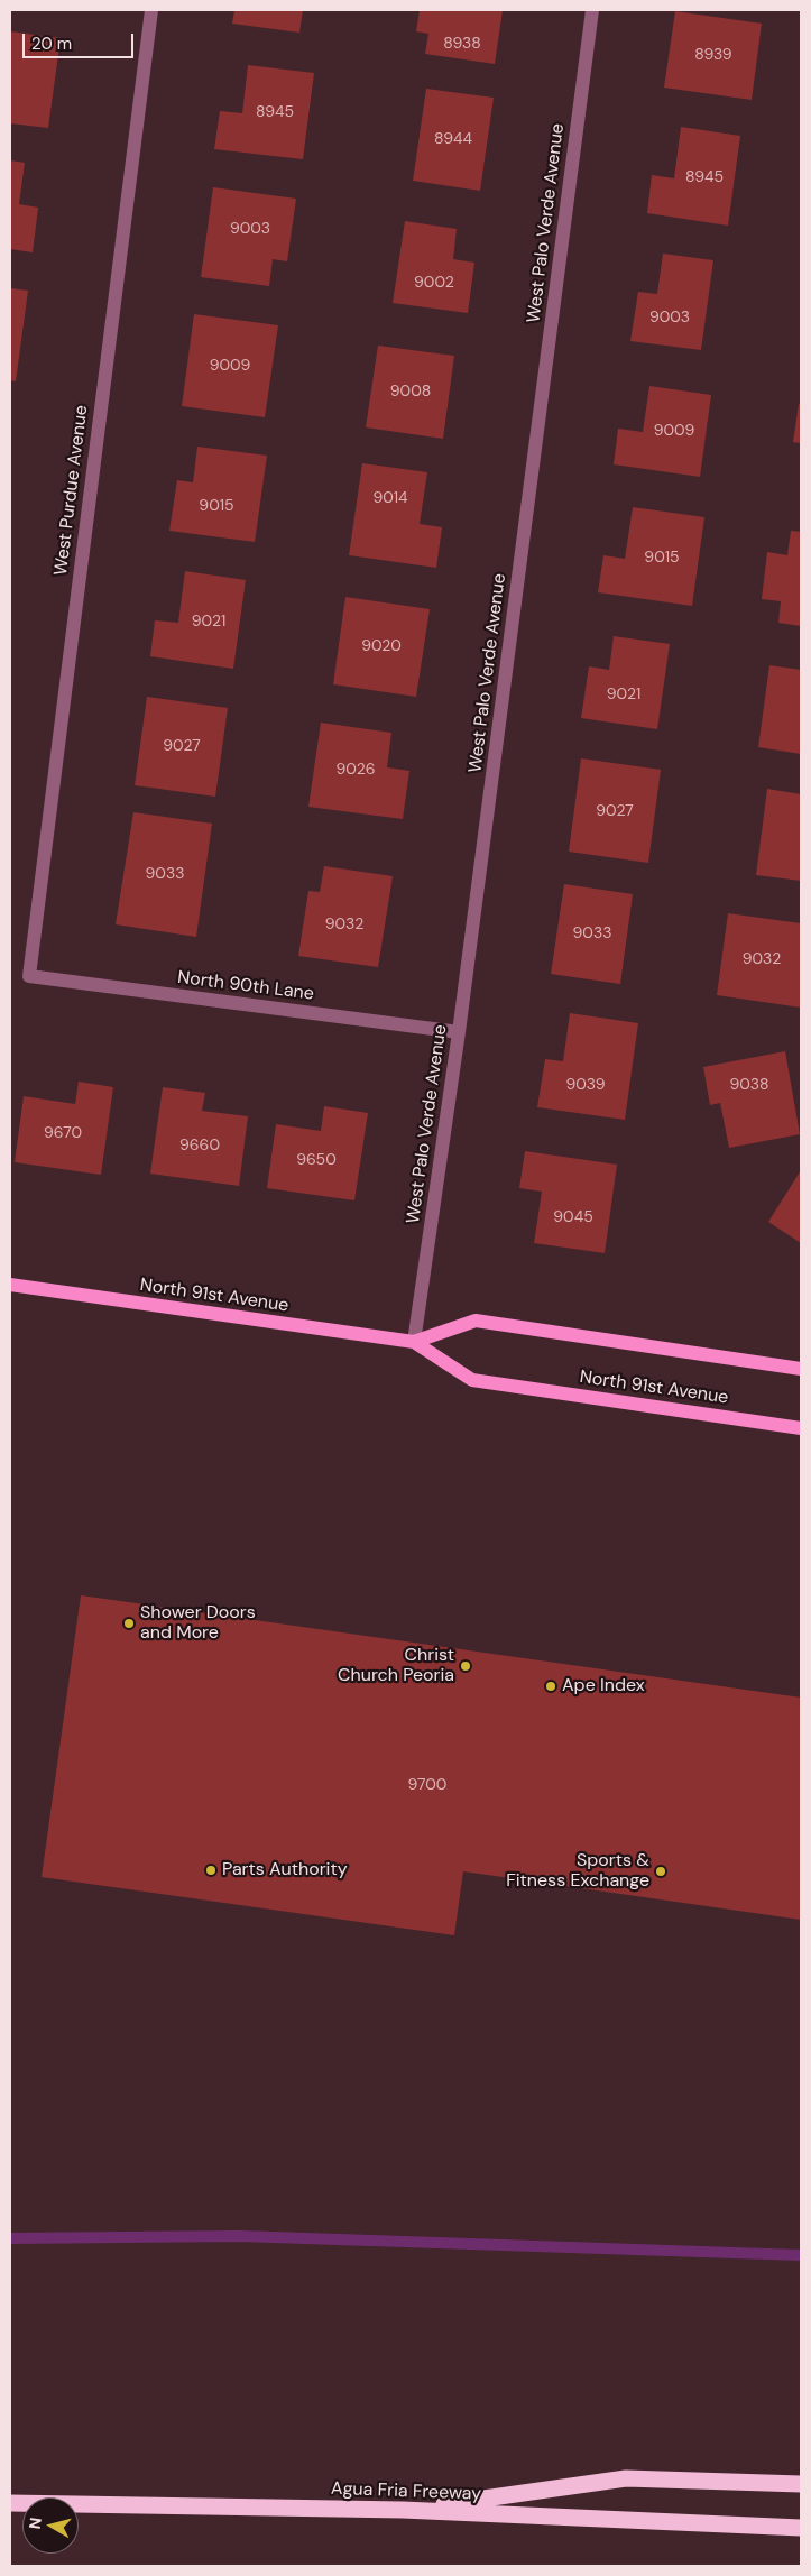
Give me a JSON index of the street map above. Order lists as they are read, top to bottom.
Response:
{
  "streets": {
    "highway": ["Agua Fria Freeway"],
    "main road": ["North 91st Avenue"],
    "street": ["West Palo Verde Avenue", "West Purdue Avenue", "North 90th Lane"]
  },
  "crossings": [
    ["West Palo Verde Avenue", "North 90th Lane"],
    ["West Palo Verde Avenue", "North 91st Avenue"],
    ["West Purdue Avenue", "North 90th Lane"]
  ],
  "places": [
    "Shower Doors and More",
    "Christ Church Peoria",
    "Ape Index",
    "Parts Authority",
    "Sports & Fitness Exchange"
  ],
  "house_numbers": [
    "8938",
    "8939",
    "8945",
    "8944",
    "8945",
    "9003",
    "9002",
    "9003",
    "9009",
    "9008",
    "9009",
    "9014",
    "9015",
    "9015",
    "9021",
    "9020",
    "9021",
    "9027",
    "9026",
    "9027",
    "9033",
    "9032",
    "9033",
    "9032",
    "9039",
    "9038",
    "9670",
    "9660",
    "9650",
    "9045",
    "9700"
  ],
  "scale_bar": "20 m",
  "north": "left"
}
